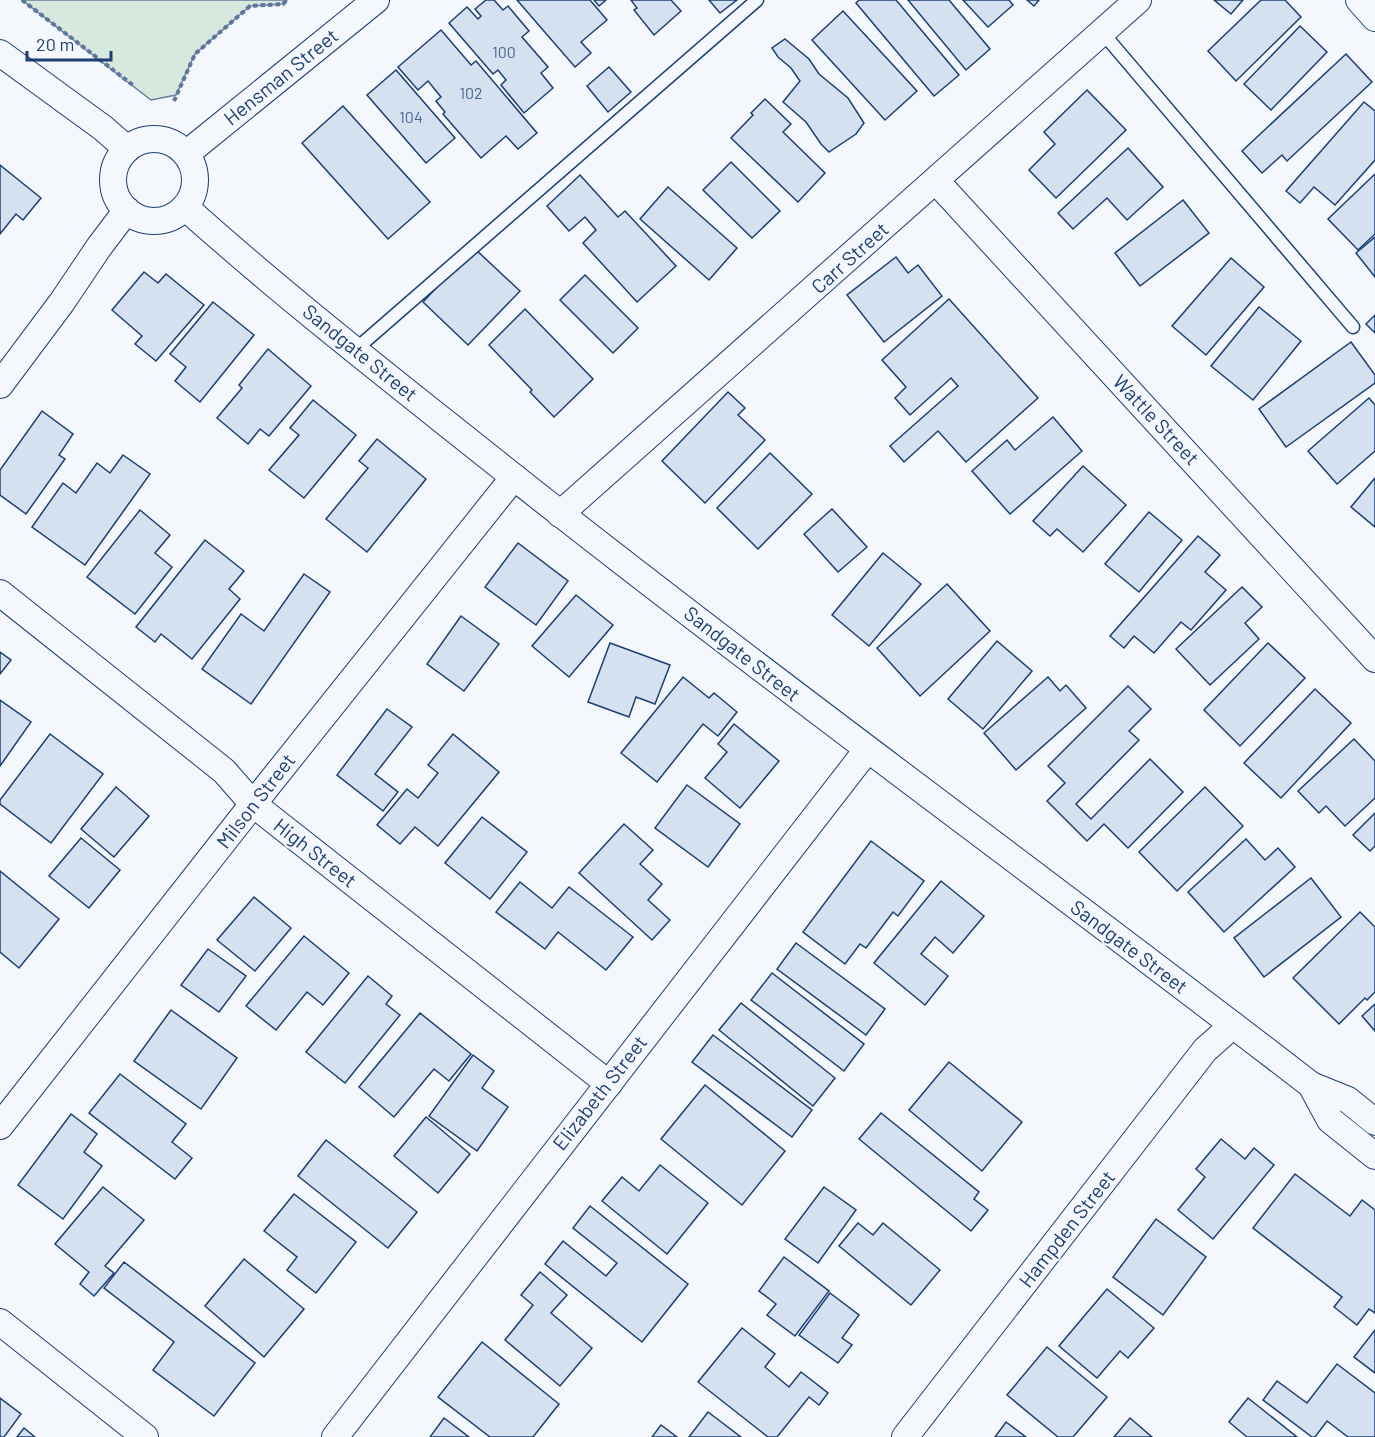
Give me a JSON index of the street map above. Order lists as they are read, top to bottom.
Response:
{
  "streets": {
    "street": [
      "Hensman Street",
      "Carr Street",
      "Sandgate Street",
      "Wattle Street",
      "Milson Street",
      "High Street",
      "Elizabeth Street",
      "Hampden Street"
    ]
  },
  "crossings": [
    ["Hensman Street", "Sandgate Street"],
    ["Carr Street", "Sandgate Street"],
    ["Carr Street", "Wattle Street"],
    ["Sandgate Street", "Milson Street"],
    ["Sandgate Street", "Elizabeth Street"],
    ["Sandgate Street", "Hampden Street"],
    ["Milson Street", "High Street"],
    ["High Street", "Elizabeth Street"]
  ],
  "house_numbers": ["100", "102", "104"],
  "scale_bar": "20 m"
}
